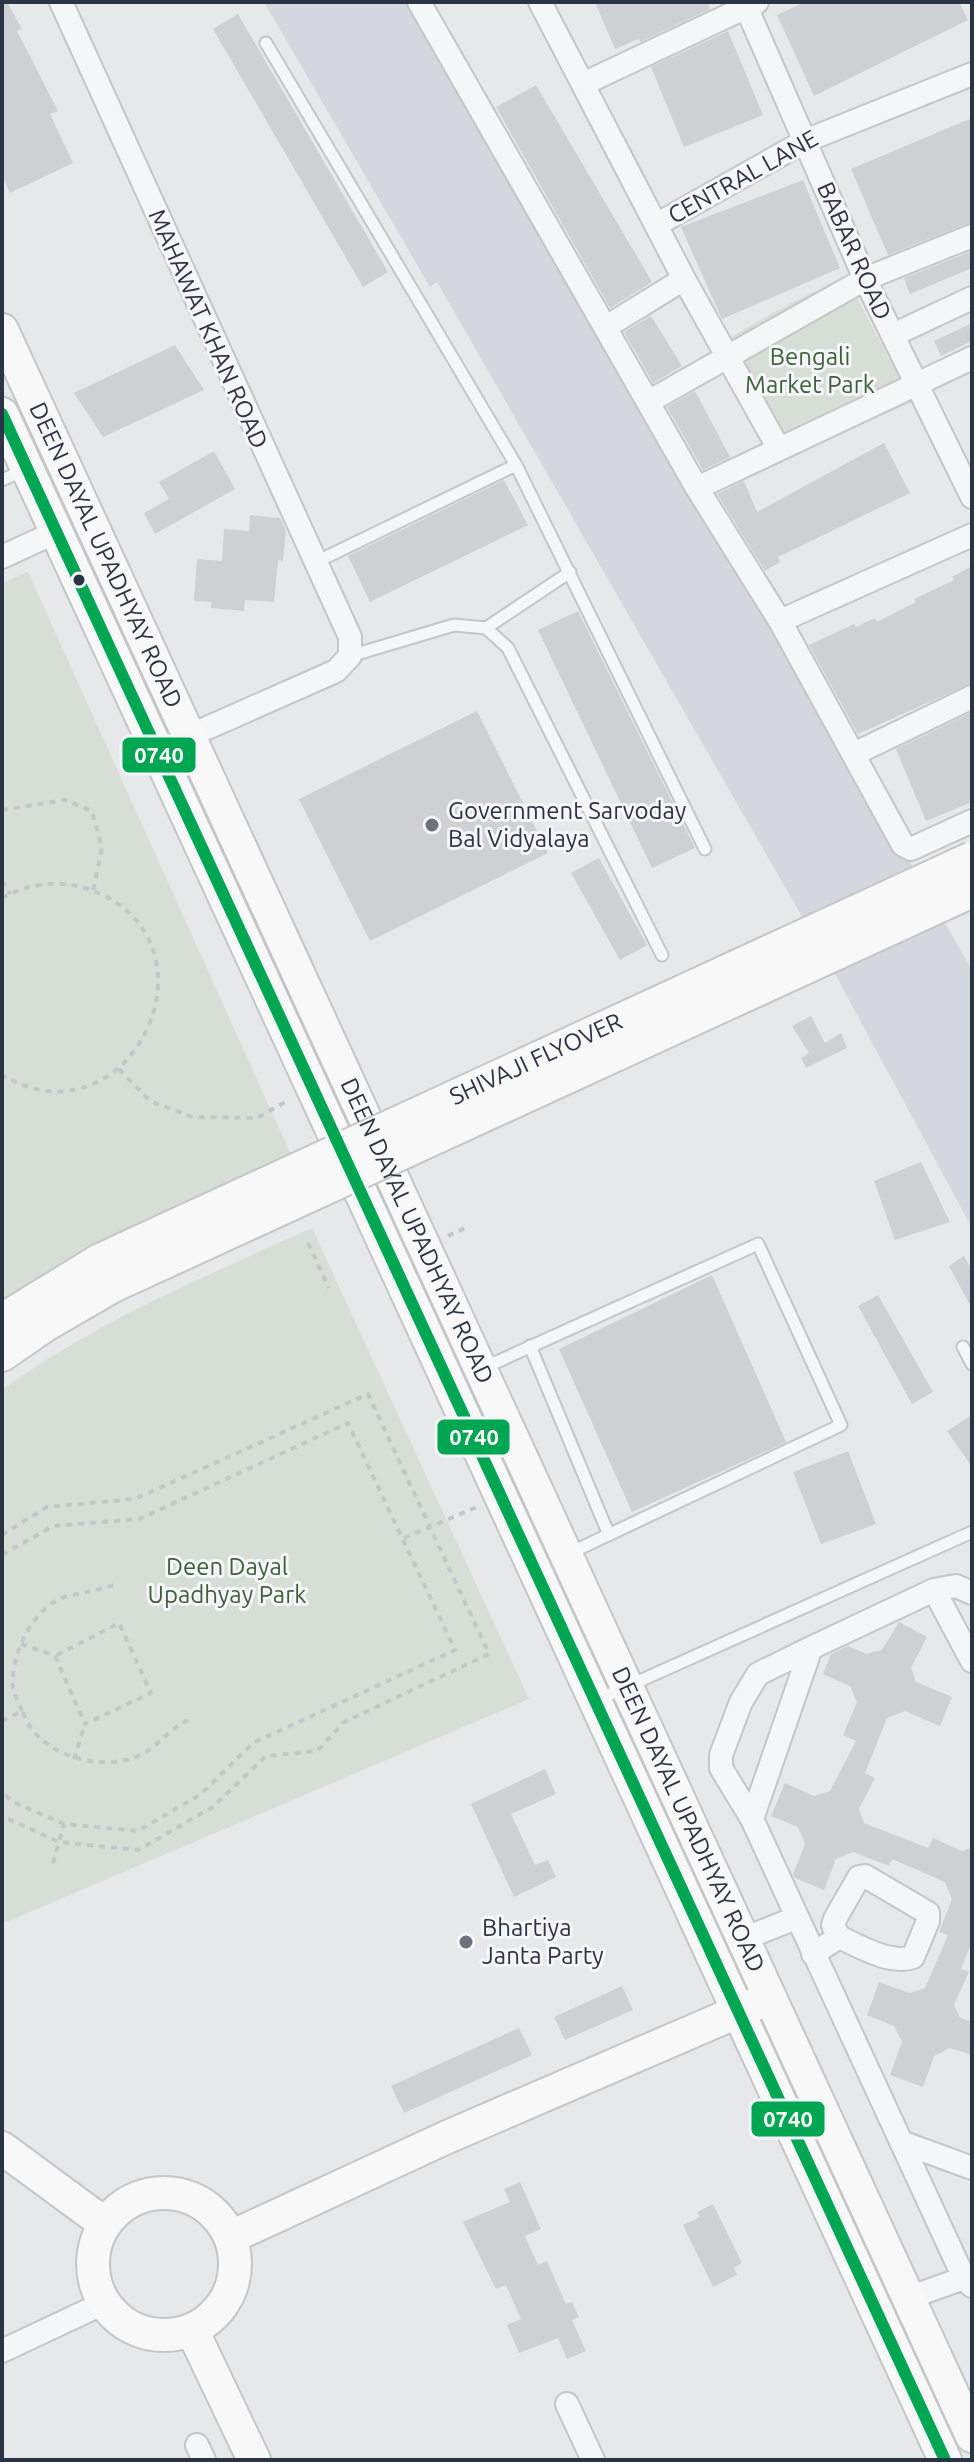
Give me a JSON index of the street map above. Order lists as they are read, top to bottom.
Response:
{
  "streets": {
    "main road": ["DEEN DAYAL UPADHYAY ROAD", "SHIVAJI FLYOVER"],
    "street": ["CENTRAL LANE", "BABAR ROAD", "MAHAWAT KHAN ROAD"]
  },
  "crossings": [
    ["CENTRAL LANE", "BABAR ROAD"]
  ],
  "parks": ["Bengali Market Park", "Deen Dayal Upadhyay Park"],
  "places": ["Government Sarvoday Bal Vidyalaya", "Bhartiya Janta Party"],
  "lines": ["transit line 0740"]
}
